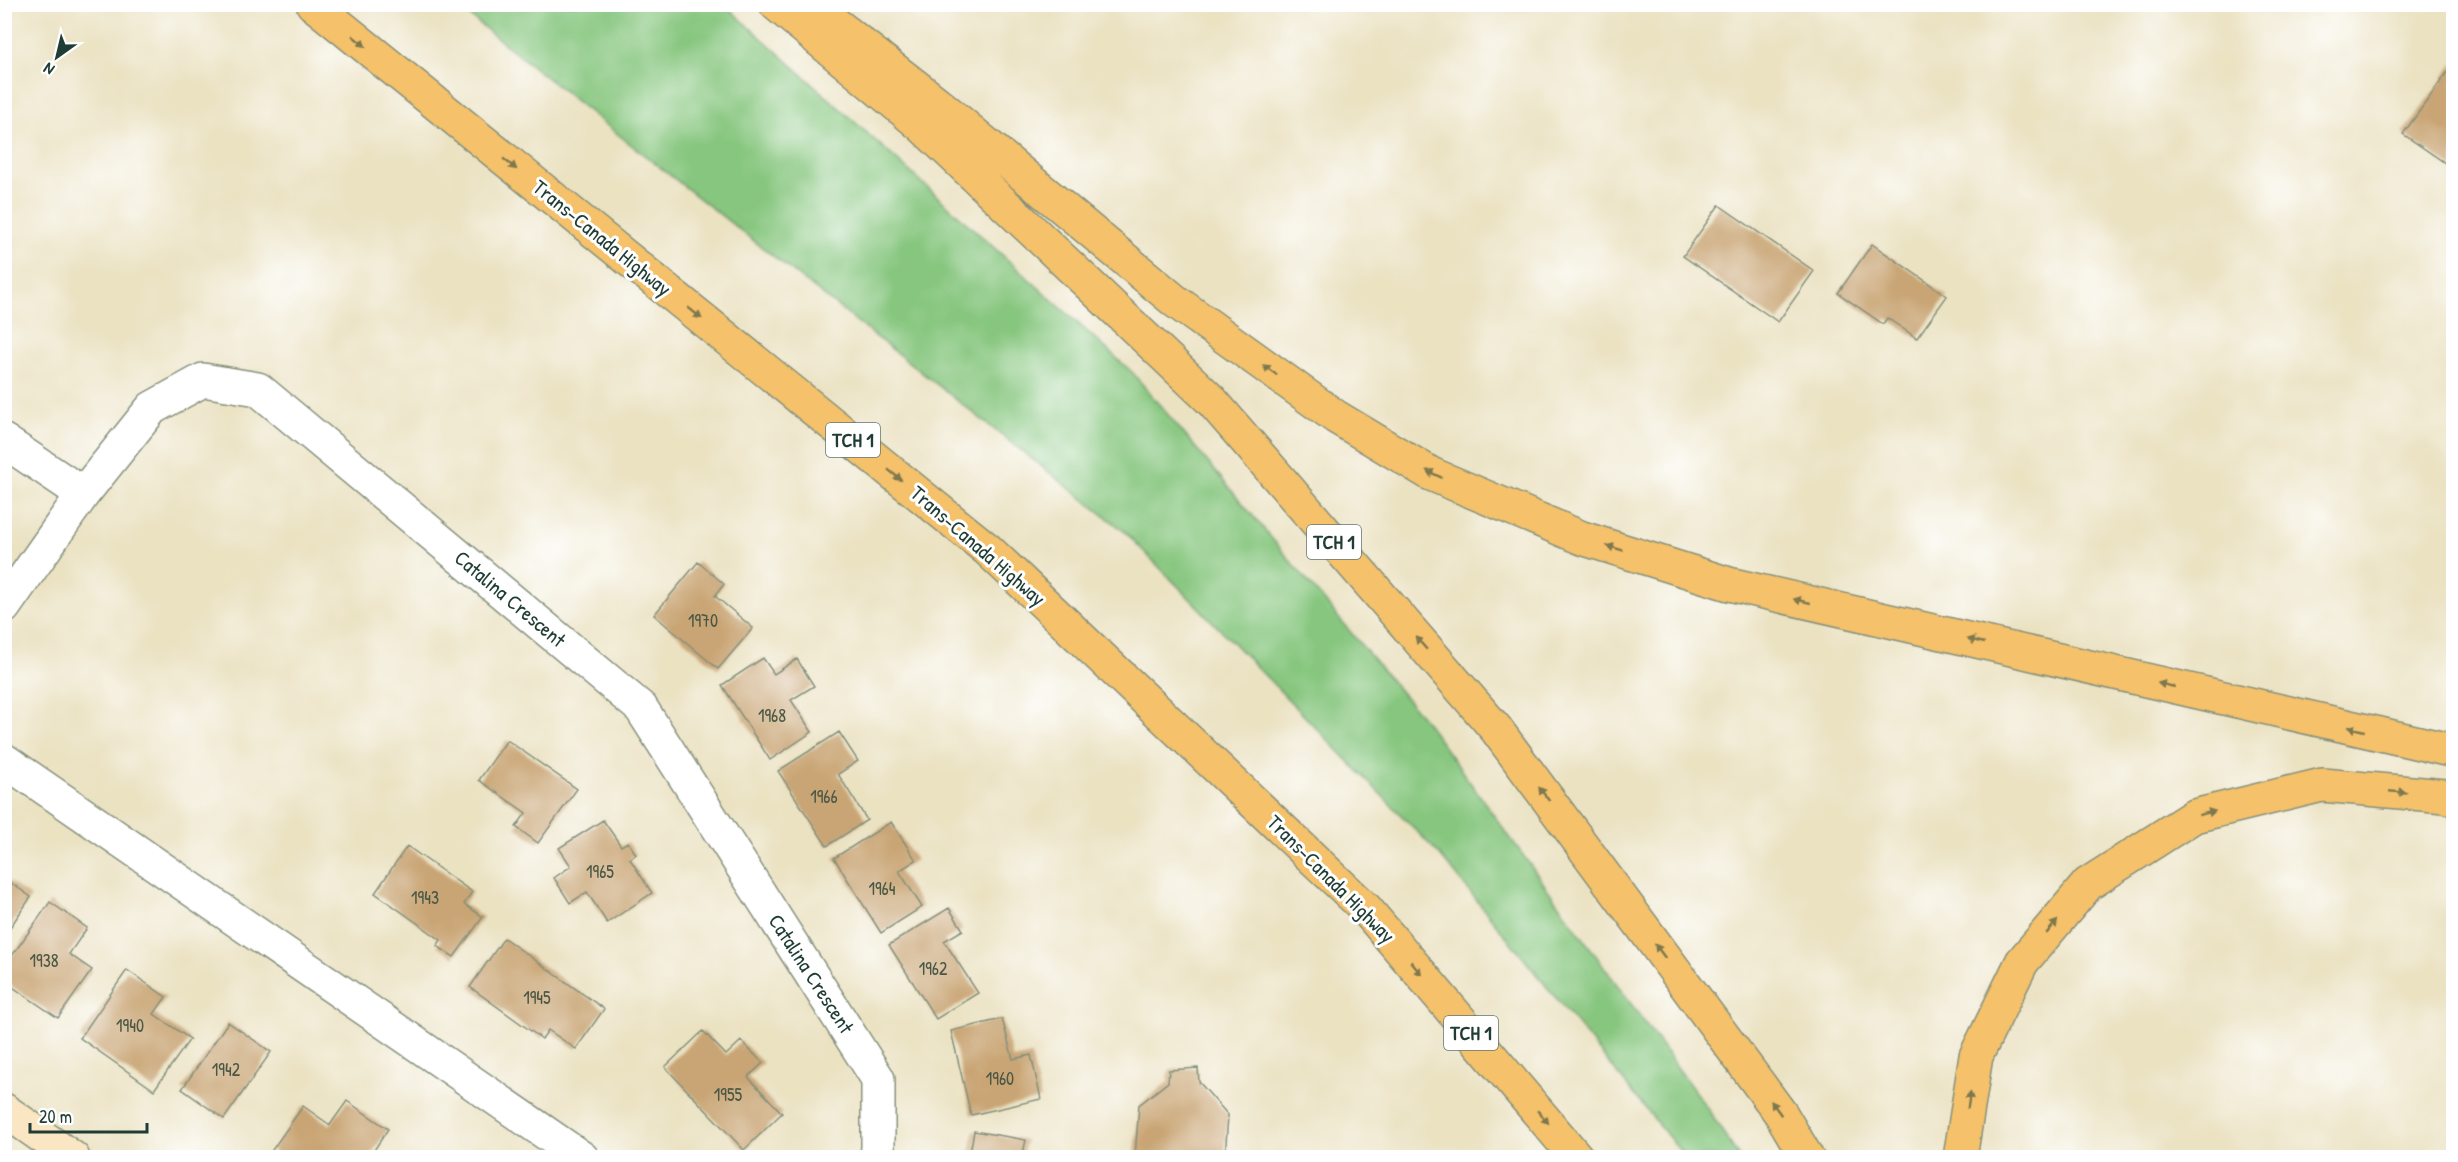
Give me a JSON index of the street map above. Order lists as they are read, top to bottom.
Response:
{
  "streets": {
    "highway": ["Trans-Canada Highway", "TCH 1"],
    "street": ["Catalina Crescent"]
  },
  "house_numbers": [
    "1970",
    "1968",
    "1966",
    "1965",
    "1964",
    "1943",
    "1938",
    "1962",
    "1945",
    "1940",
    "1942",
    "1960",
    "1955"
  ],
  "scale_bar": "20 m",
  "north": "bottom left"
}
